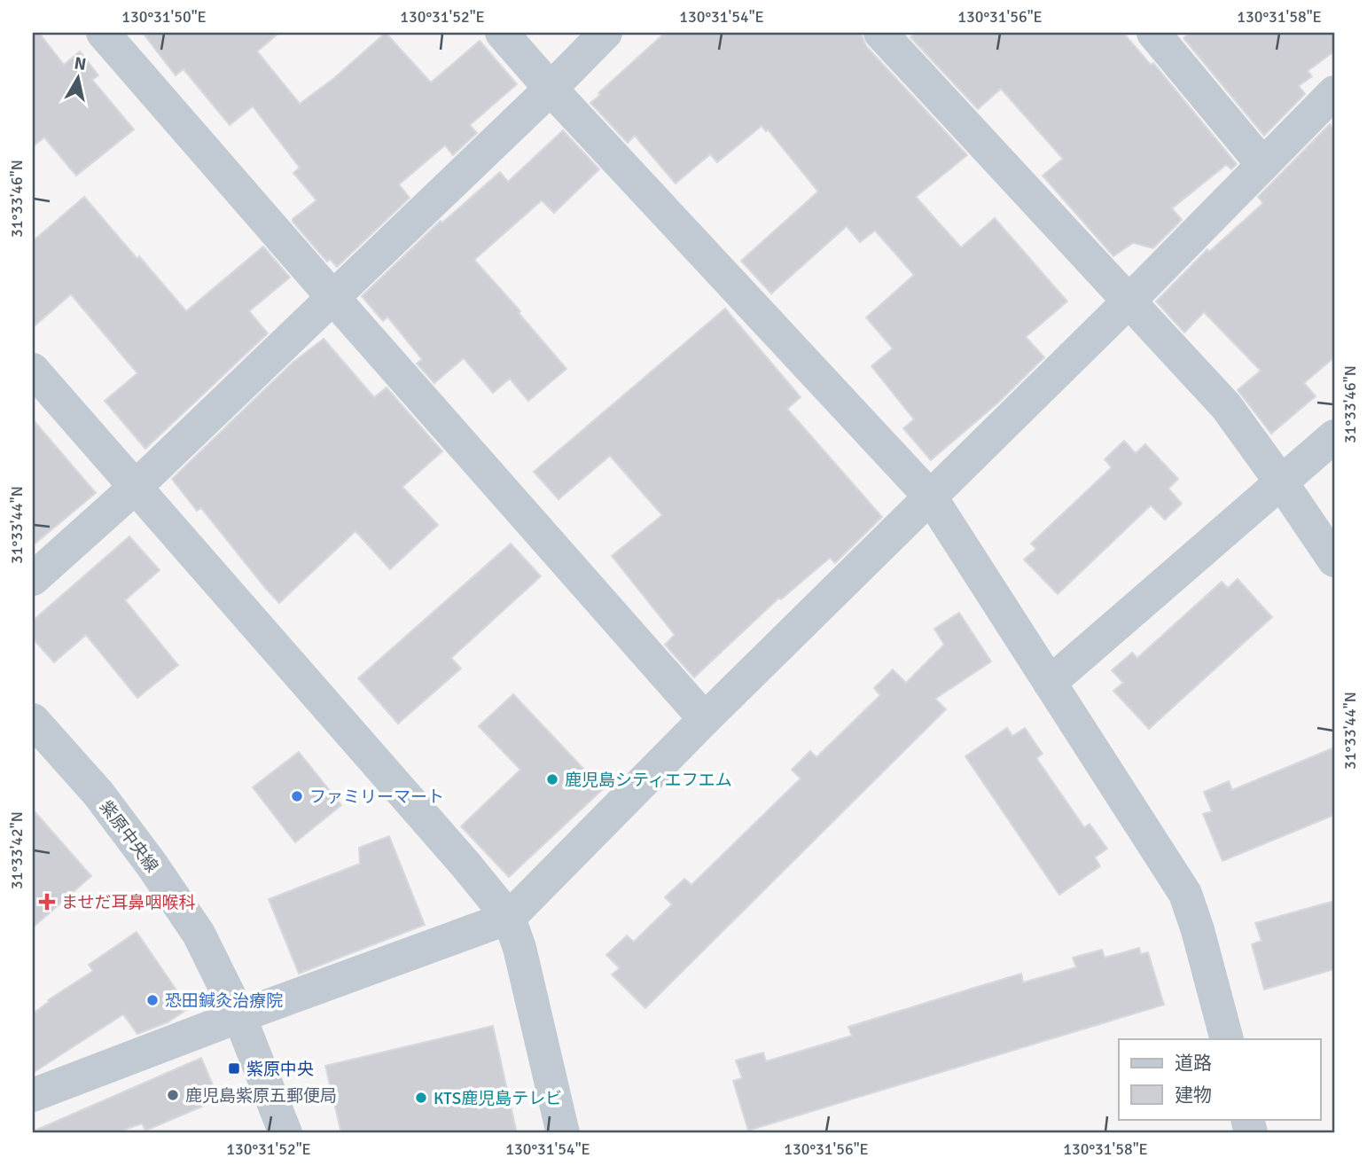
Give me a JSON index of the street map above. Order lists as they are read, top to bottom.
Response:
{
  "streets": {
    "street": ["紫原中央線"]
  },
  "places": {
    "other": [
      "鹿児島シティエフエム",
      "ファミリーマート",
      "恐田鍼灸治療院",
      "鹿児島紫原五郵便局",
      "KTS鹿児島テレビ"
    ],
    "health": ["ませだ耳鼻咽喉科"],
    "transit": ["紫原中央"]
  },
  "legend": ["道路", "建物"],
  "north": "top",
  "coordinates": [
    "130°31'50\"E",
    "130°31'52\"E",
    "130°31'54\"E",
    "130°31'56\"E",
    "130°31'58\"E",
    "31°33'46\"N",
    "31°33'44\"N",
    "31°33'42\"N"
  ]
}
